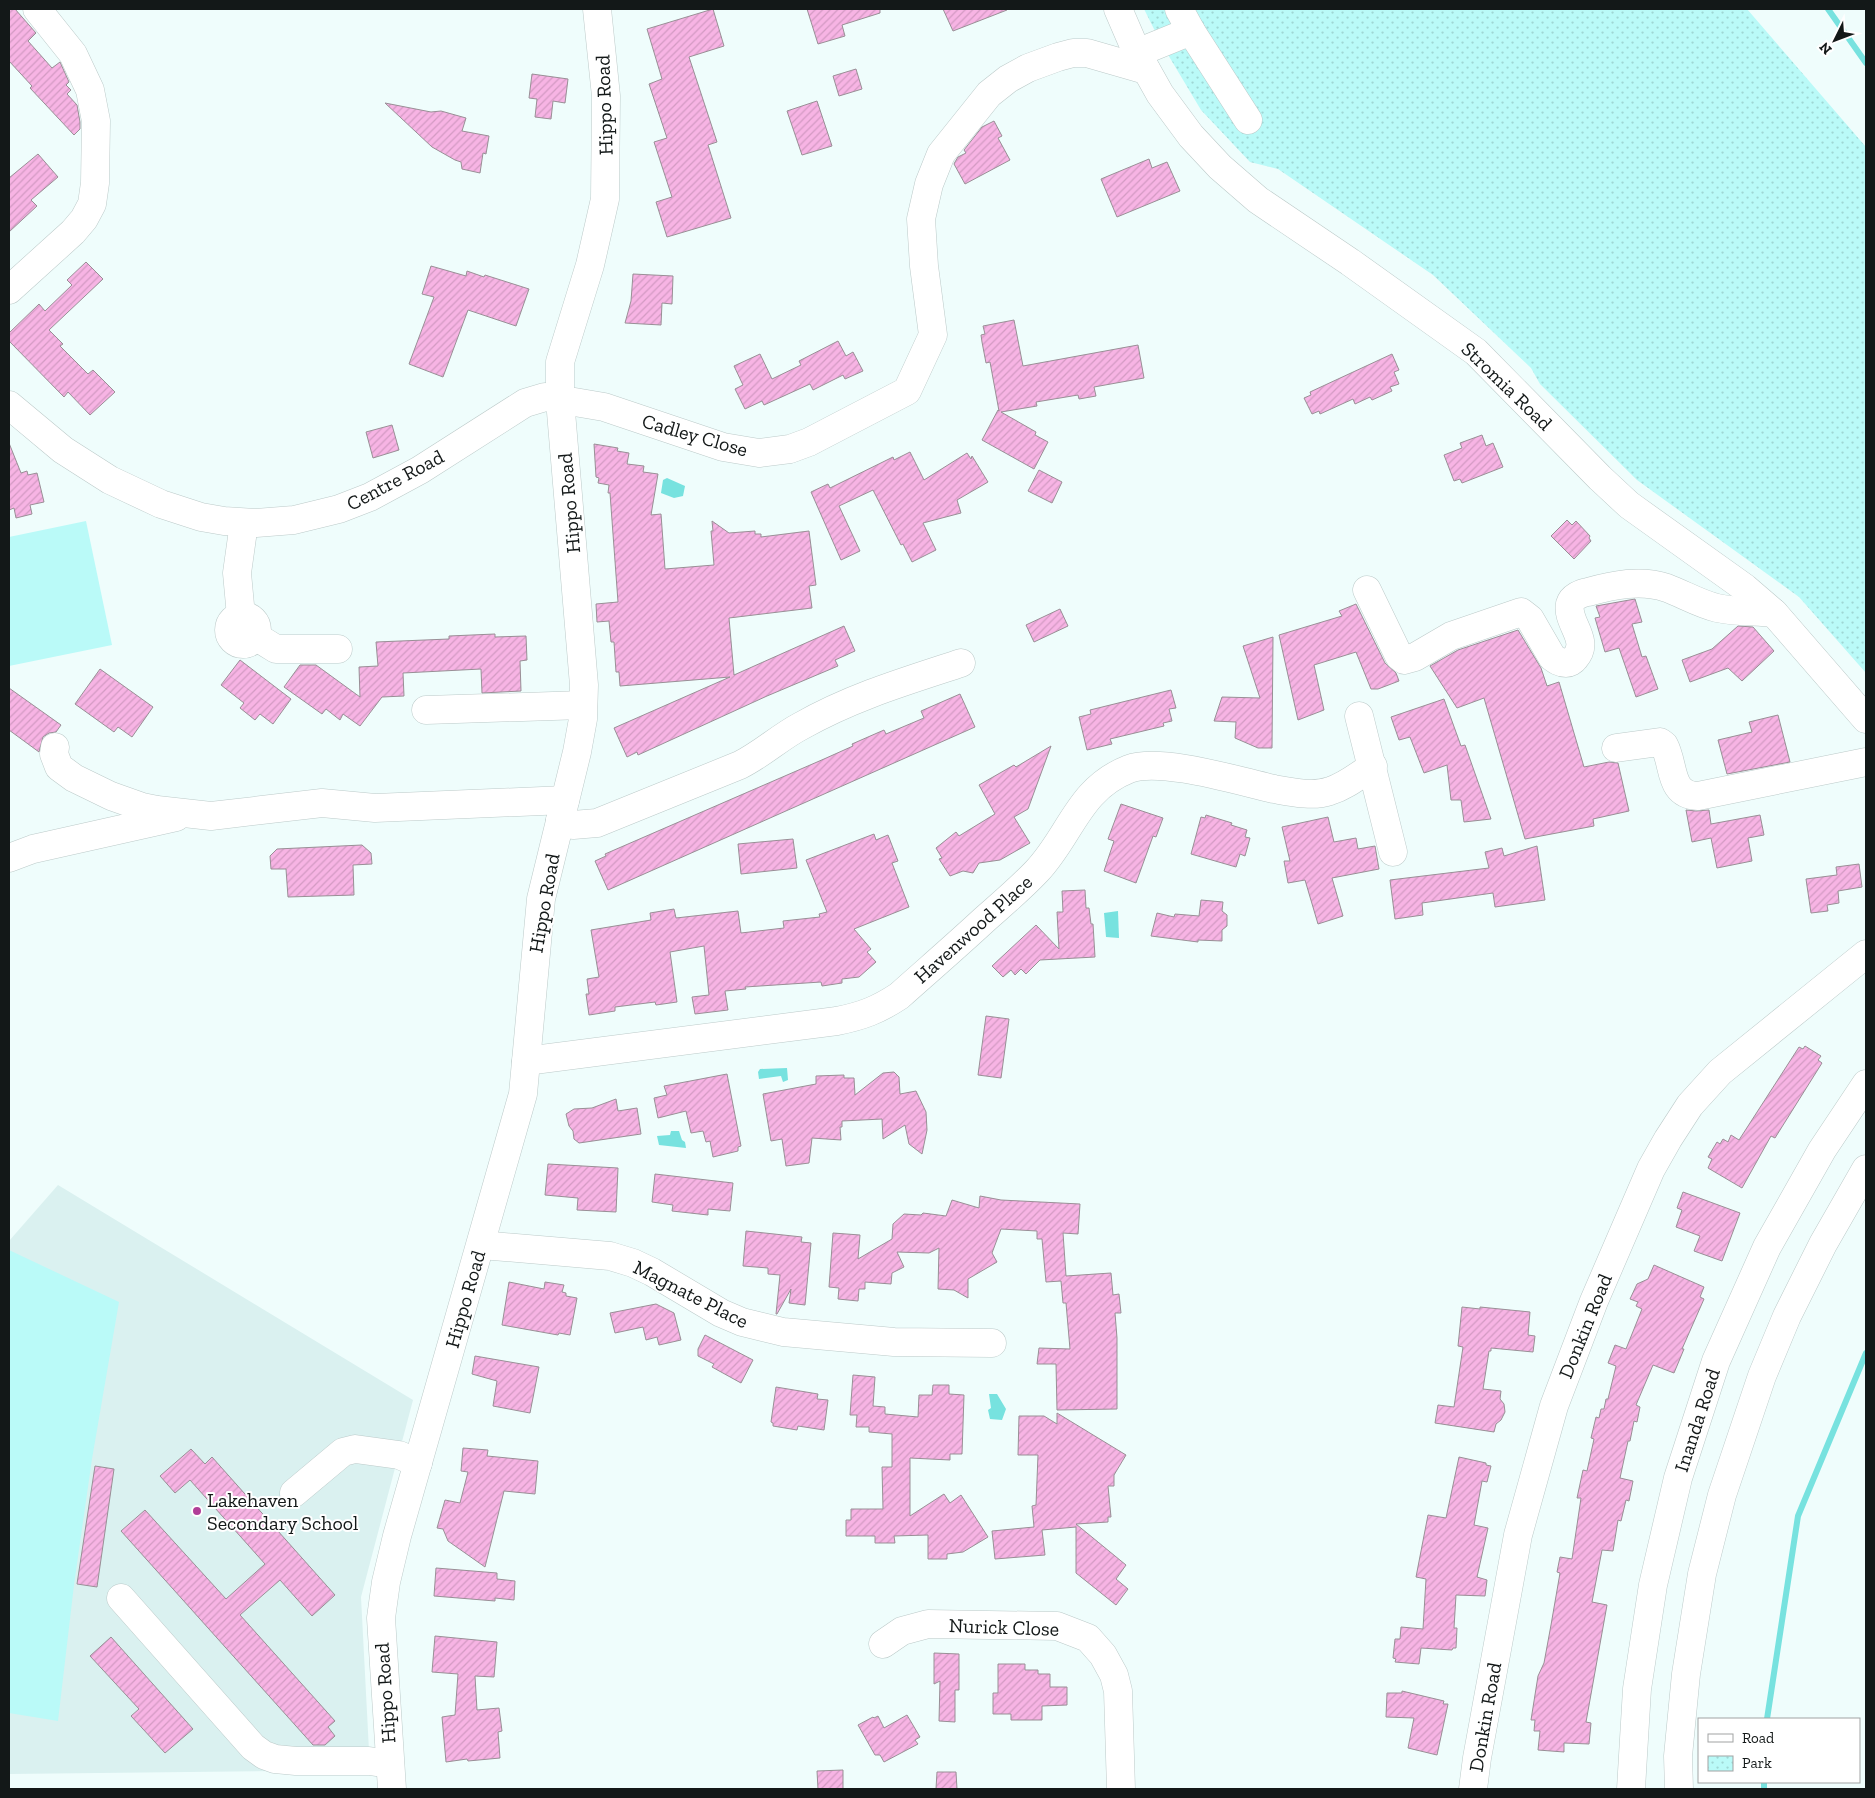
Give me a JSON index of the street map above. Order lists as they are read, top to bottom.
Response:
{
  "streets": {
    "street": [
      "Hippo Road",
      "Stromia Road",
      "Cadley Close",
      "Centre Road",
      "Havenwood Place",
      "Magnate Place",
      "Donkin Road",
      "Inanda Road",
      "Nurick Close"
    ]
  },
  "crossings": [
    ["Hippo Road", "Cadley Close"],
    ["Hippo Road", "Centre Road"],
    ["Hippo Road", "Havenwood Place"],
    ["Hippo Road", "Magnate Place"],
    ["Stromia Road", "Cadley Close"],
    ["Cadley Close", "Centre Road"]
  ],
  "places": ["Lakehaven Secondary School"],
  "legend": ["Road", "Park"],
  "north": "bottom left"
}
